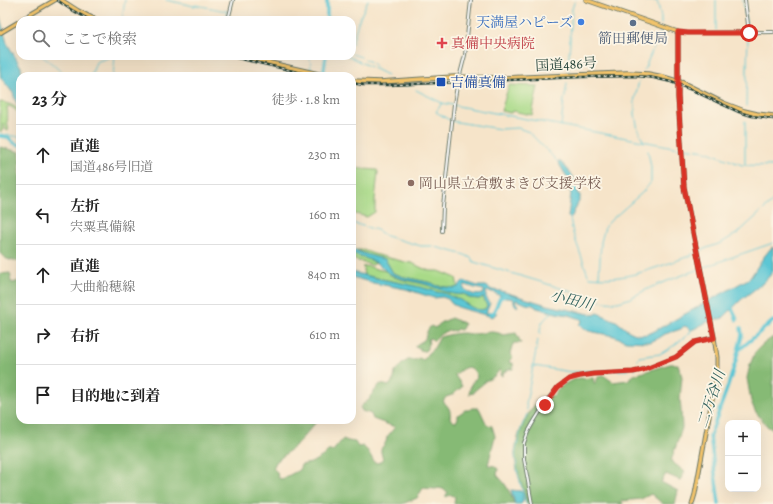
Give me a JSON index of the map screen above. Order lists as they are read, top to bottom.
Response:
{
  "streets": {
    "highway": ["国道486号"]
  },
  "water": ["小田川", "二万谷川"],
  "places": {
    "other": ["天満屋ハピーズ", "箭田郵便局", "岡山県立倉敷まきび支援学校"],
    "health": ["真備中央病院"],
    "transit": ["吉備真備"]
  },
  "page": {
    "search": "ここで検索",
    "heading": ["23 分", "徒歩 · 1.8 km"],
    "list": [
      ["直進", "国道486号旧道", "230 m"],
      ["左折", "宍粟真備線", "160 m"],
      ["直進", "大曲船穂線", "840 m"],
      ["右折", "610 m"],
      "目的地に到着"
    ],
    "map_buttons": ["+", "−"]
  }
}
